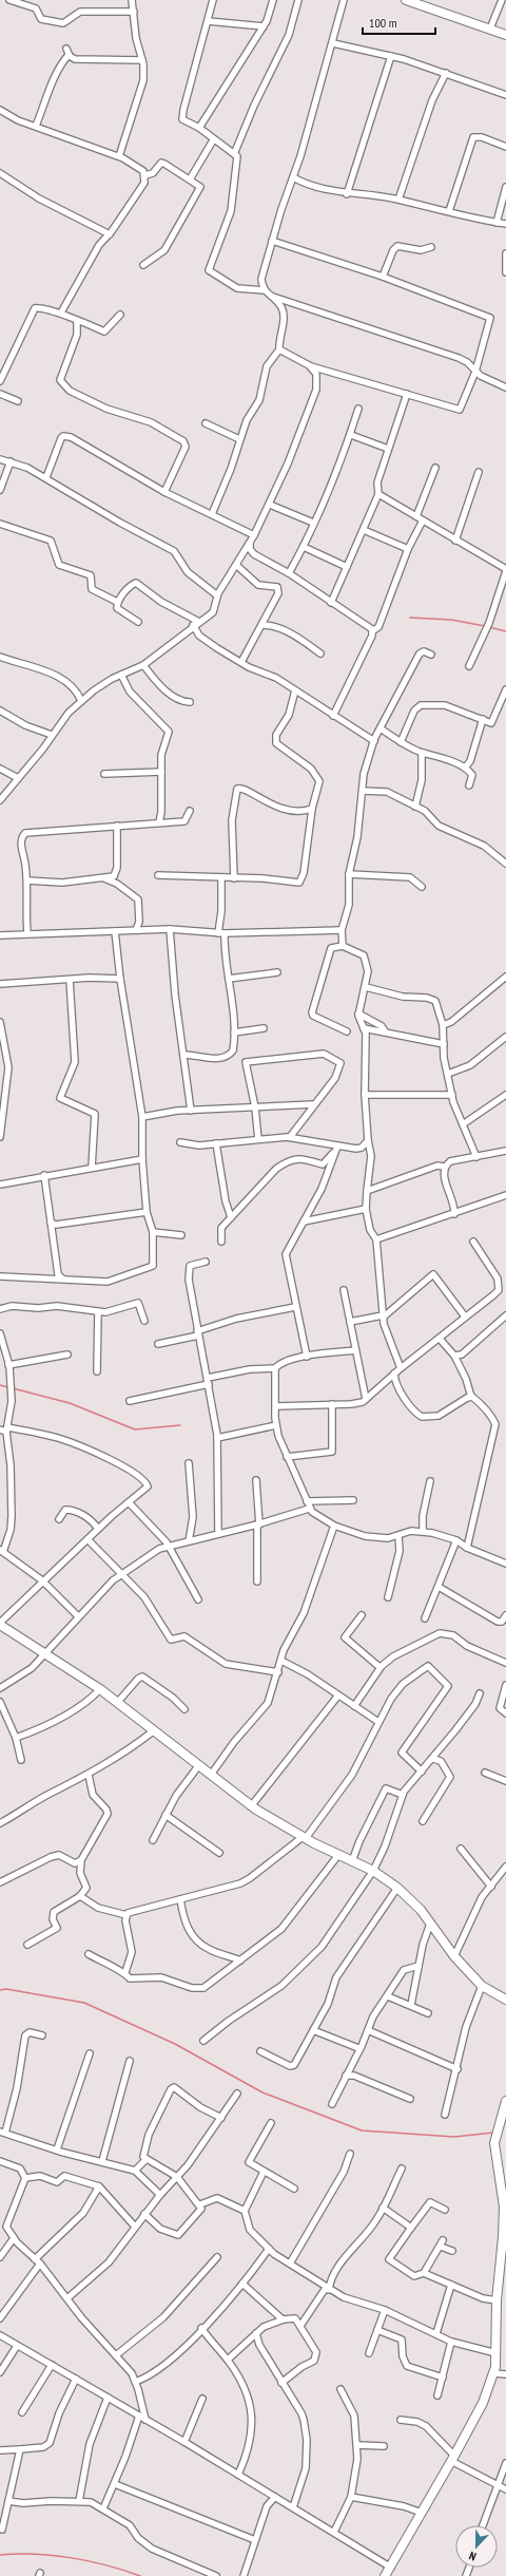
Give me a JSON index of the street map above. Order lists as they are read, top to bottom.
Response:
{
  "scale_bar": "100 m",
  "north": "bottom"
}
